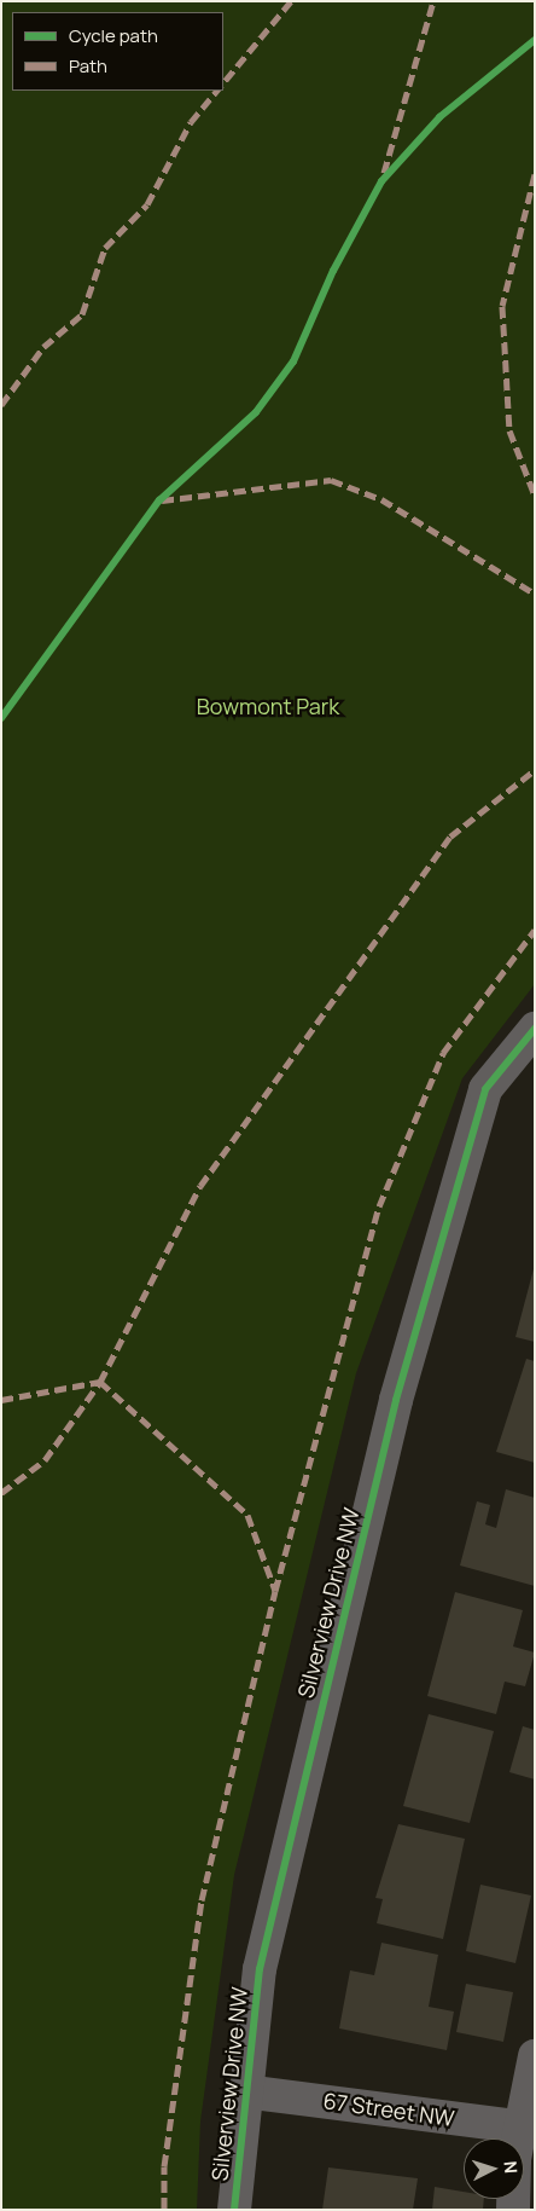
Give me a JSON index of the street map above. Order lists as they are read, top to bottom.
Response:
{
  "streets": {
    "street": ["Silverview Drive NW", "67 Street NW"]
  },
  "crossings": [
    ["Silverview Drive NW", "67 Street NW"]
  ],
  "parks": ["Bowmont Park"],
  "legend": ["Cycle path", "Path"],
  "north": "right"
}
